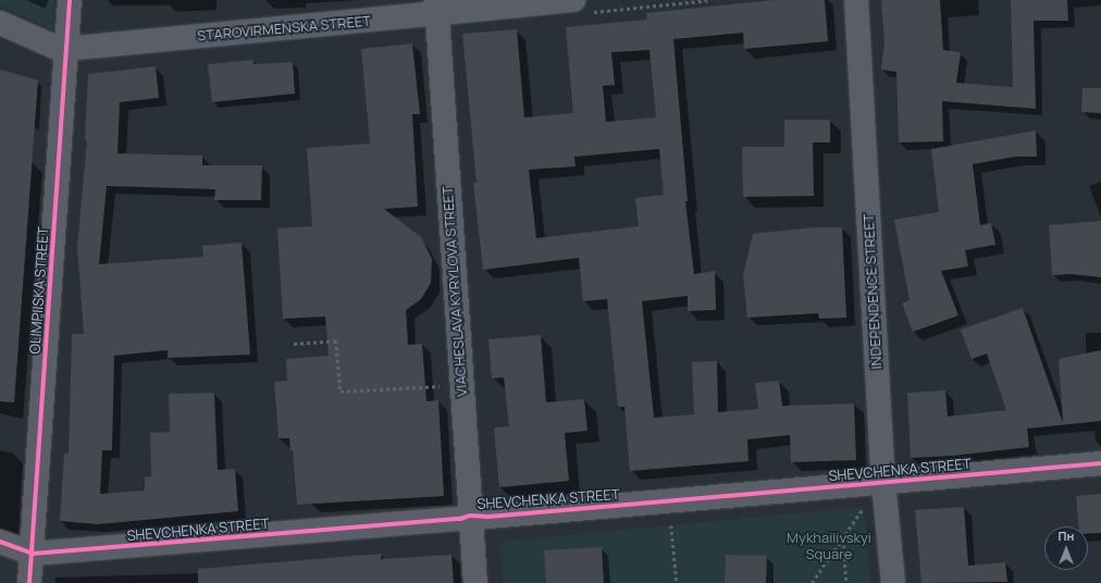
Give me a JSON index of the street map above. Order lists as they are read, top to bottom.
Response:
{
  "streets": {
    "street": [
      "STAROVIRMENSKA STREET",
      "OLIMPIISKA STREET",
      "VIACHESLAVA KYRYLOVA STREET",
      "INDEPENDENCE STREET",
      "SHEVCHENKA STREET"
    ]
  },
  "crossings": [
    ["STAROVIRMENSKA STREET", "OLIMPIISKA STREET"],
    ["STAROVIRMENSKA STREET", "VIACHESLAVA KYRYLOVA STREET"],
    ["OLIMPIISKA STREET", "SHEVCHENKA STREET"],
    ["VIACHESLAVA KYRYLOVA STREET", "SHEVCHENKA STREET"],
    ["INDEPENDENCE STREET", "SHEVCHENKA STREET"]
  ],
  "parks": ["Mykhailivskyi Square"],
  "north": "top"
}
